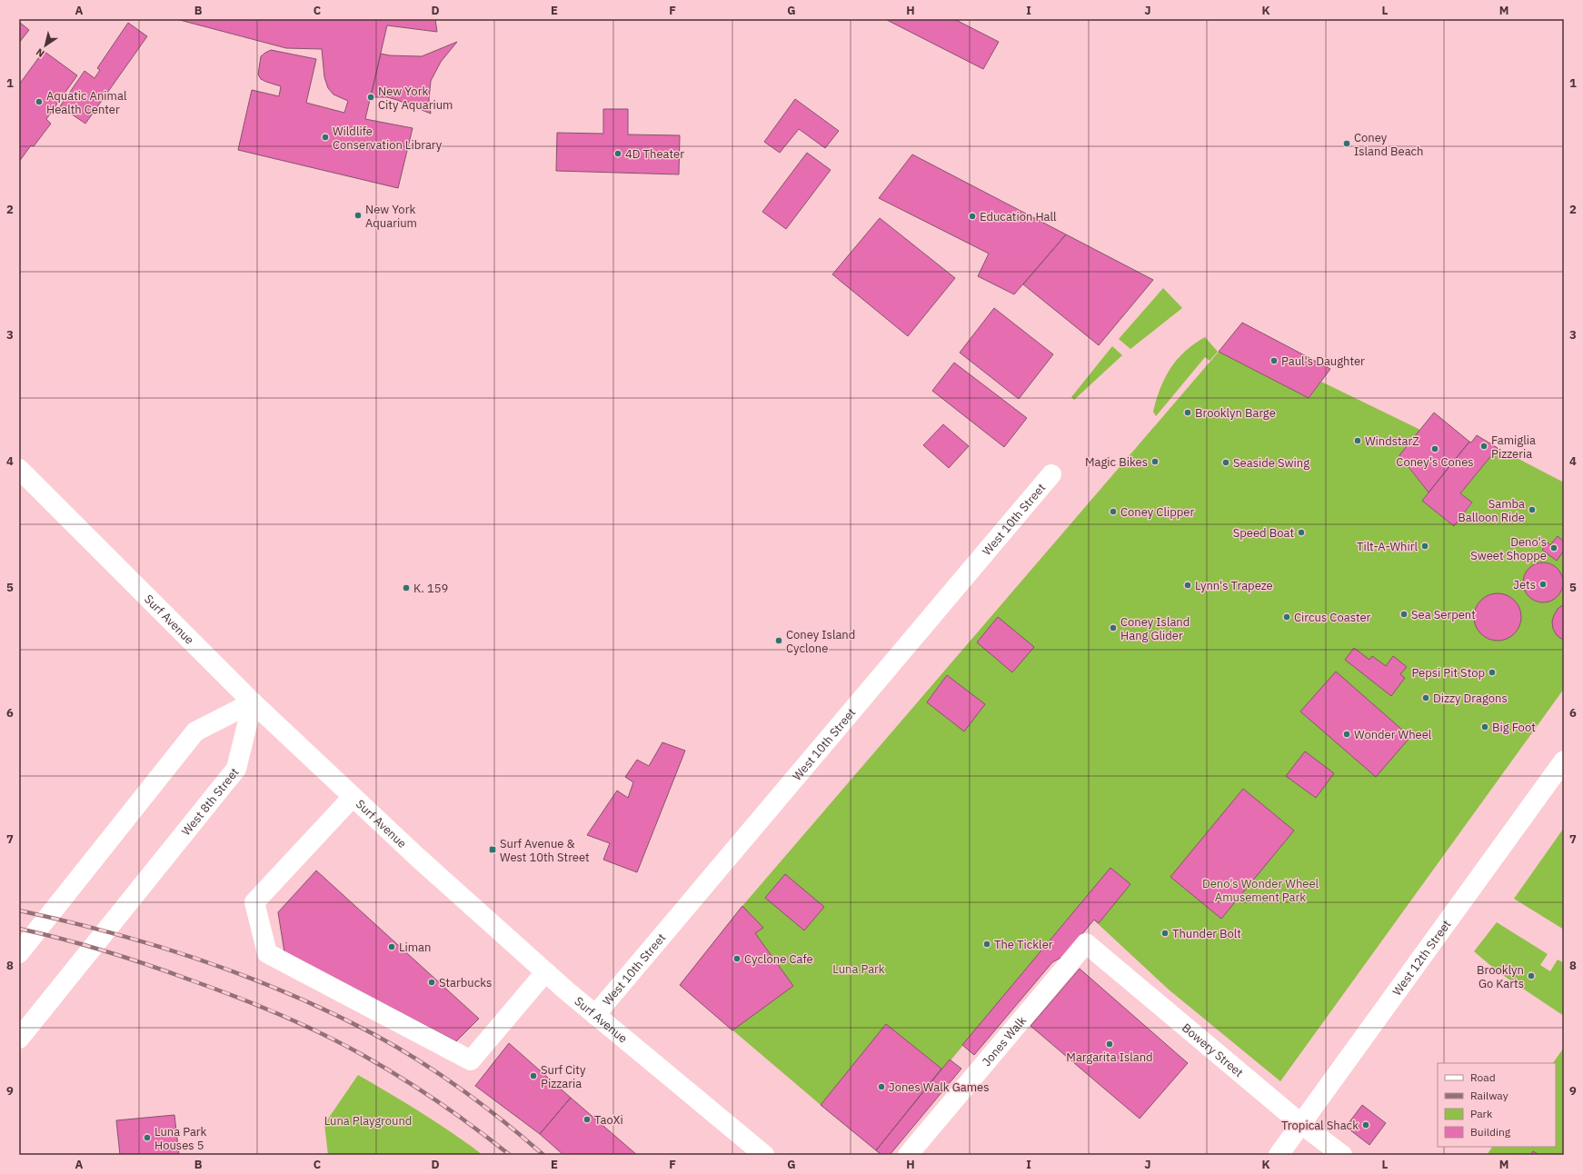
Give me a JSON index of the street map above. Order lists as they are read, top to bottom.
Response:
{
  "streets": {
    "street": [
      "West 10th Street",
      "Surf Avenue",
      "West 8th Street",
      "West 12th Street",
      "Jones Walk",
      "Bowery Street"
    ]
  },
  "crossings": [
    ["West 10th Street", "Surf Avenue"],
    ["Surf Avenue", "West 8th Street"],
    ["West 12th Street", "Bowery Street"],
    ["Jones Walk", "Bowery Street"]
  ],
  "parks": ["Deno's Wonder Wheel Amusement Park", "Luna Park", "Luna Playground"],
  "places": {
    "other": [
      "New York City Aquarium",
      "Aquatic Animal Health Center",
      "Wildlife Conservation Library",
      "Coney Island Beach",
      "4D Theater",
      "New York Aquarium",
      "Education Hall",
      "Paul's Daughter",
      "Brooklyn Barge",
      "WindstarZ",
      "Famiglia Pizzeria",
      "Coney's Cones",
      "Magic Bikes",
      "Seaside Swing",
      "Samba Balloon Ride",
      "Coney Clipper",
      "Speed Boat",
      "Tilt-A-Whirl",
      "Deno's Sweet Shoppe",
      "Jets",
      "Lynn's Trapeze",
      "K. 159",
      "Sea Serpent",
      "Circus Coaster",
      "Coney Island Hang Glider",
      "Coney Island Cyclone",
      "Pepsi Pit Stop",
      "Dizzy Dragons",
      "Big Foot",
      "Wonder Wheel",
      "Thunder Bolt",
      "The Tickler",
      "Liman",
      "Cyclone Cafe",
      "Brooklyn Go Karts",
      "Starbucks",
      "Margarita Island",
      "Surf City Pizzaria",
      "Jones Walk Games",
      "TaoXi",
      "Tropical Shack",
      "Luna Park Houses 5"
    ],
    "transit": ["Surf Avenue & West 10th Street"]
  },
  "legend": [
    "Road",
    "Railway",
    "Park",
    "Building"
  ],
  "north": "bottom left",
  "grid": {
    "columns": [
      "A",
      "B",
      "C",
      "D",
      "E",
      "F",
      "G",
      "H",
      "I",
      "J",
      "K",
      "L",
      "M"
    ],
    "rows": [
      "1",
      "2",
      "3",
      "4",
      "5",
      "6",
      "7",
      "8",
      "9"
    ]
  }
}
